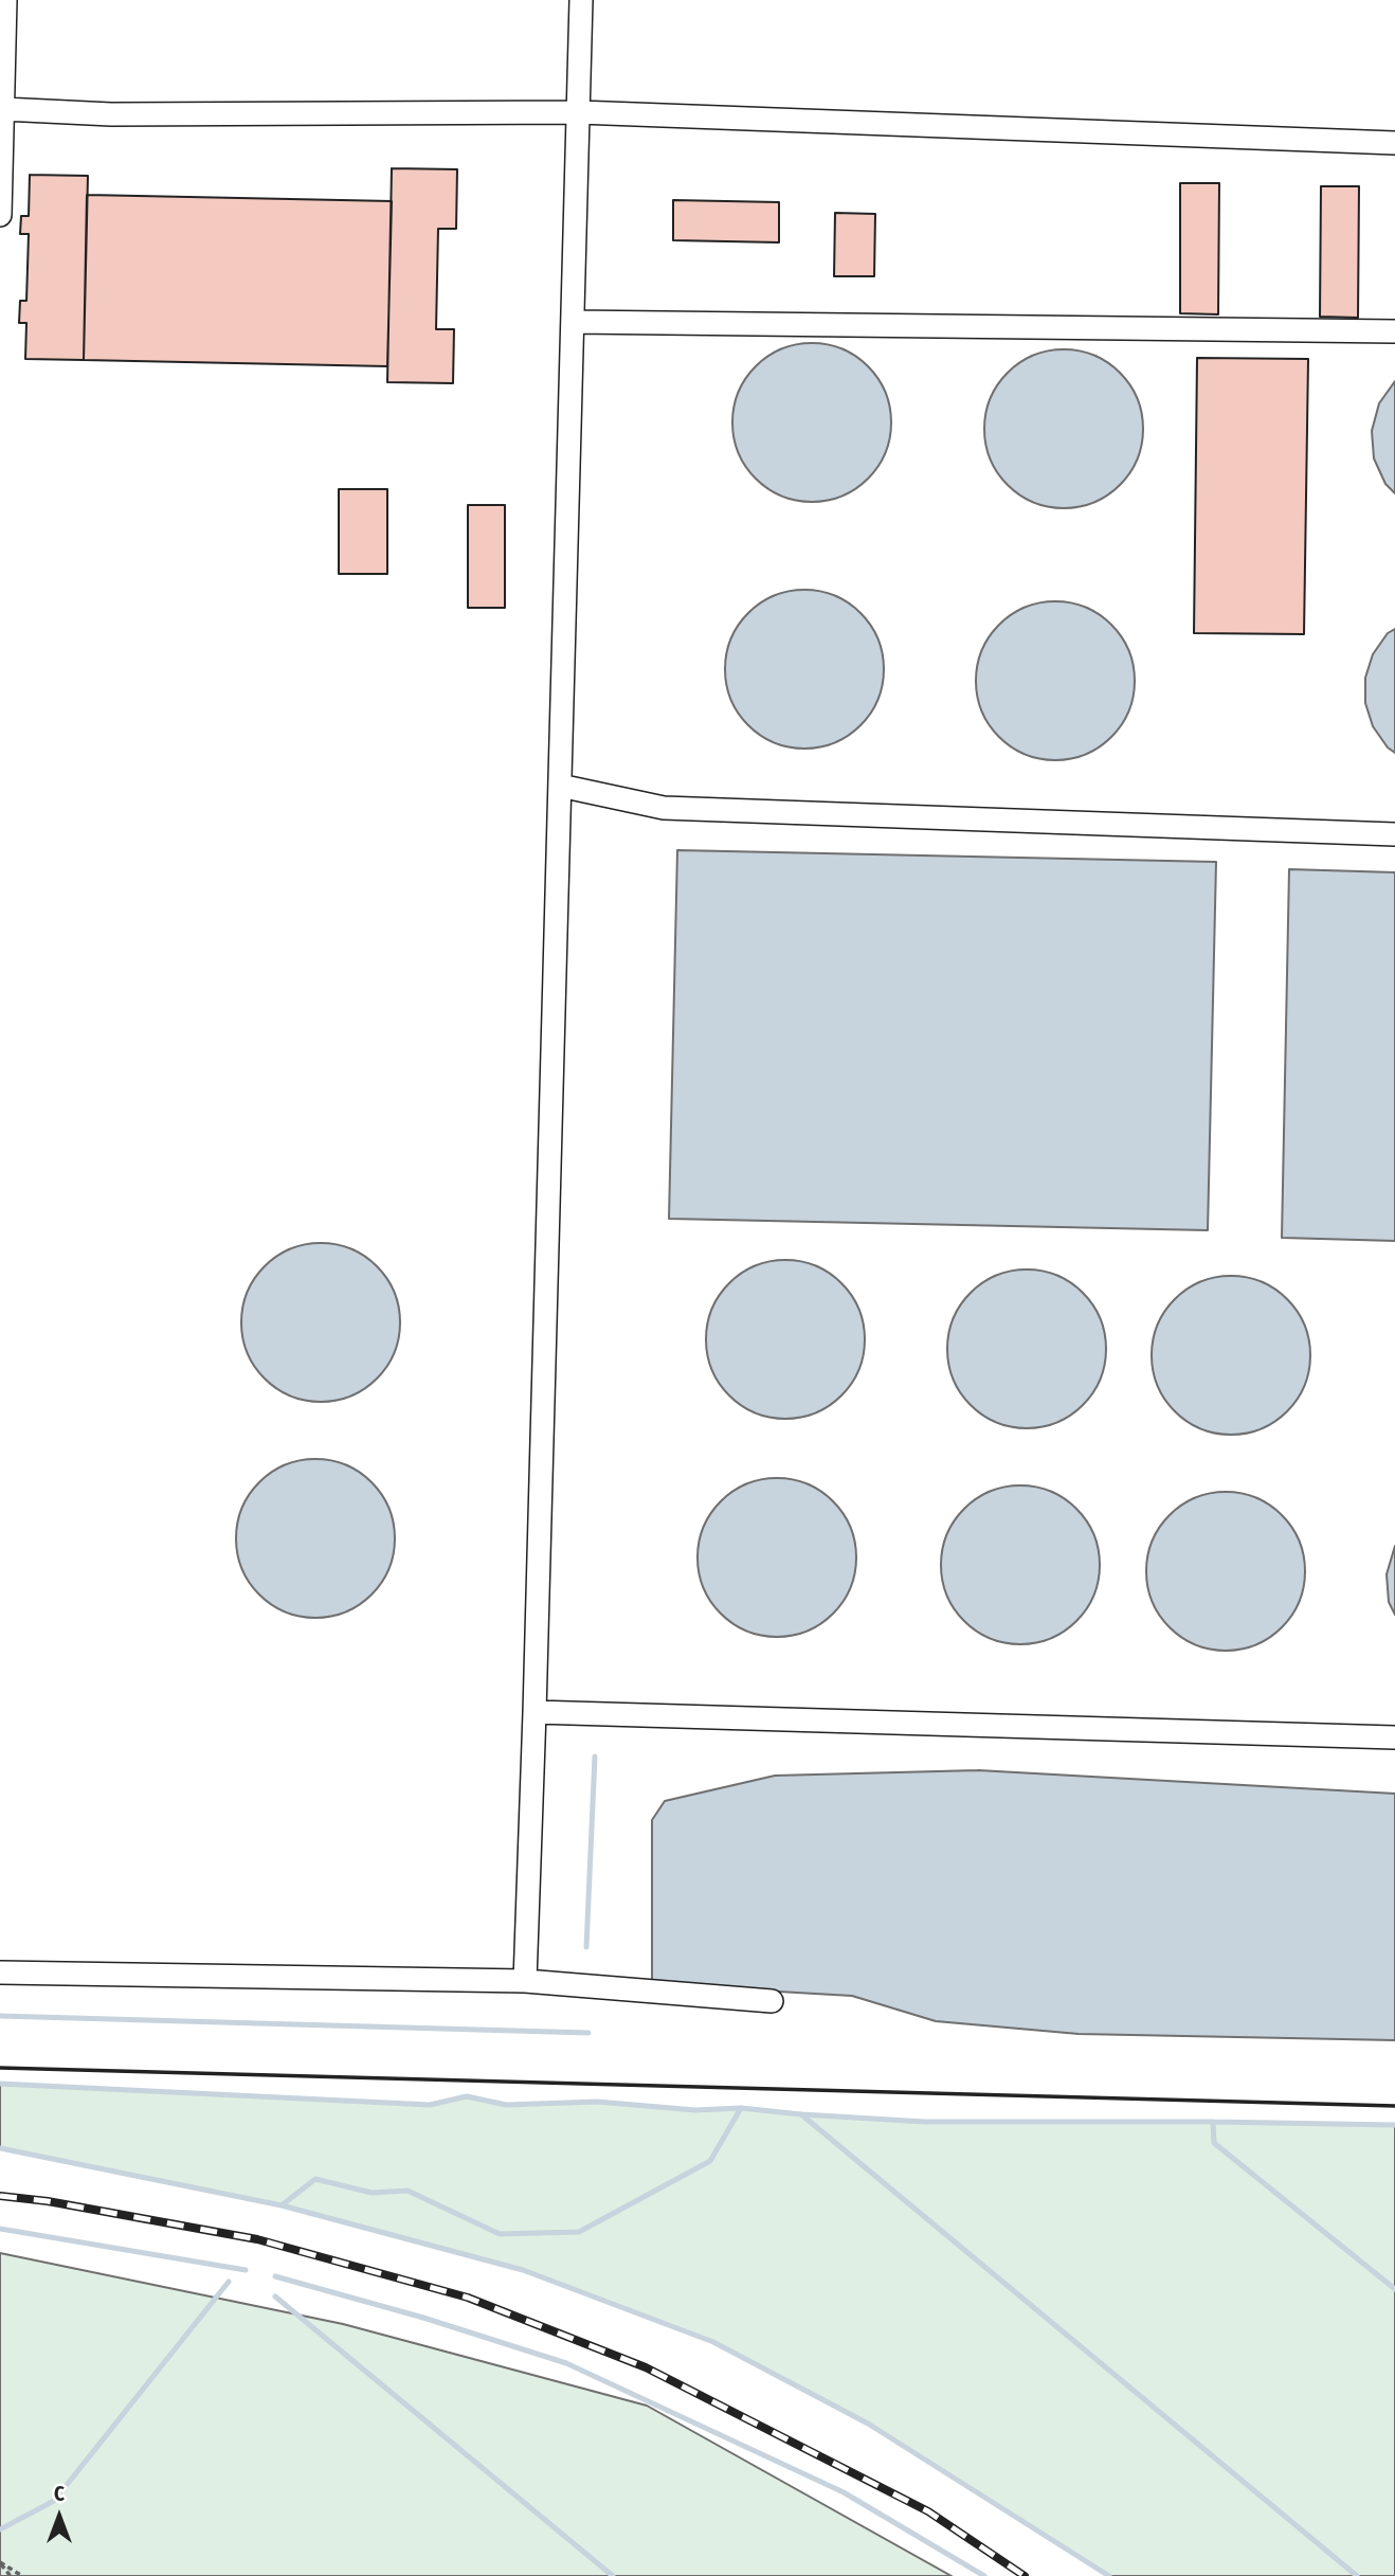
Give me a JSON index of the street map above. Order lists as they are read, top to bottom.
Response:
{
  "north": "top"
}
